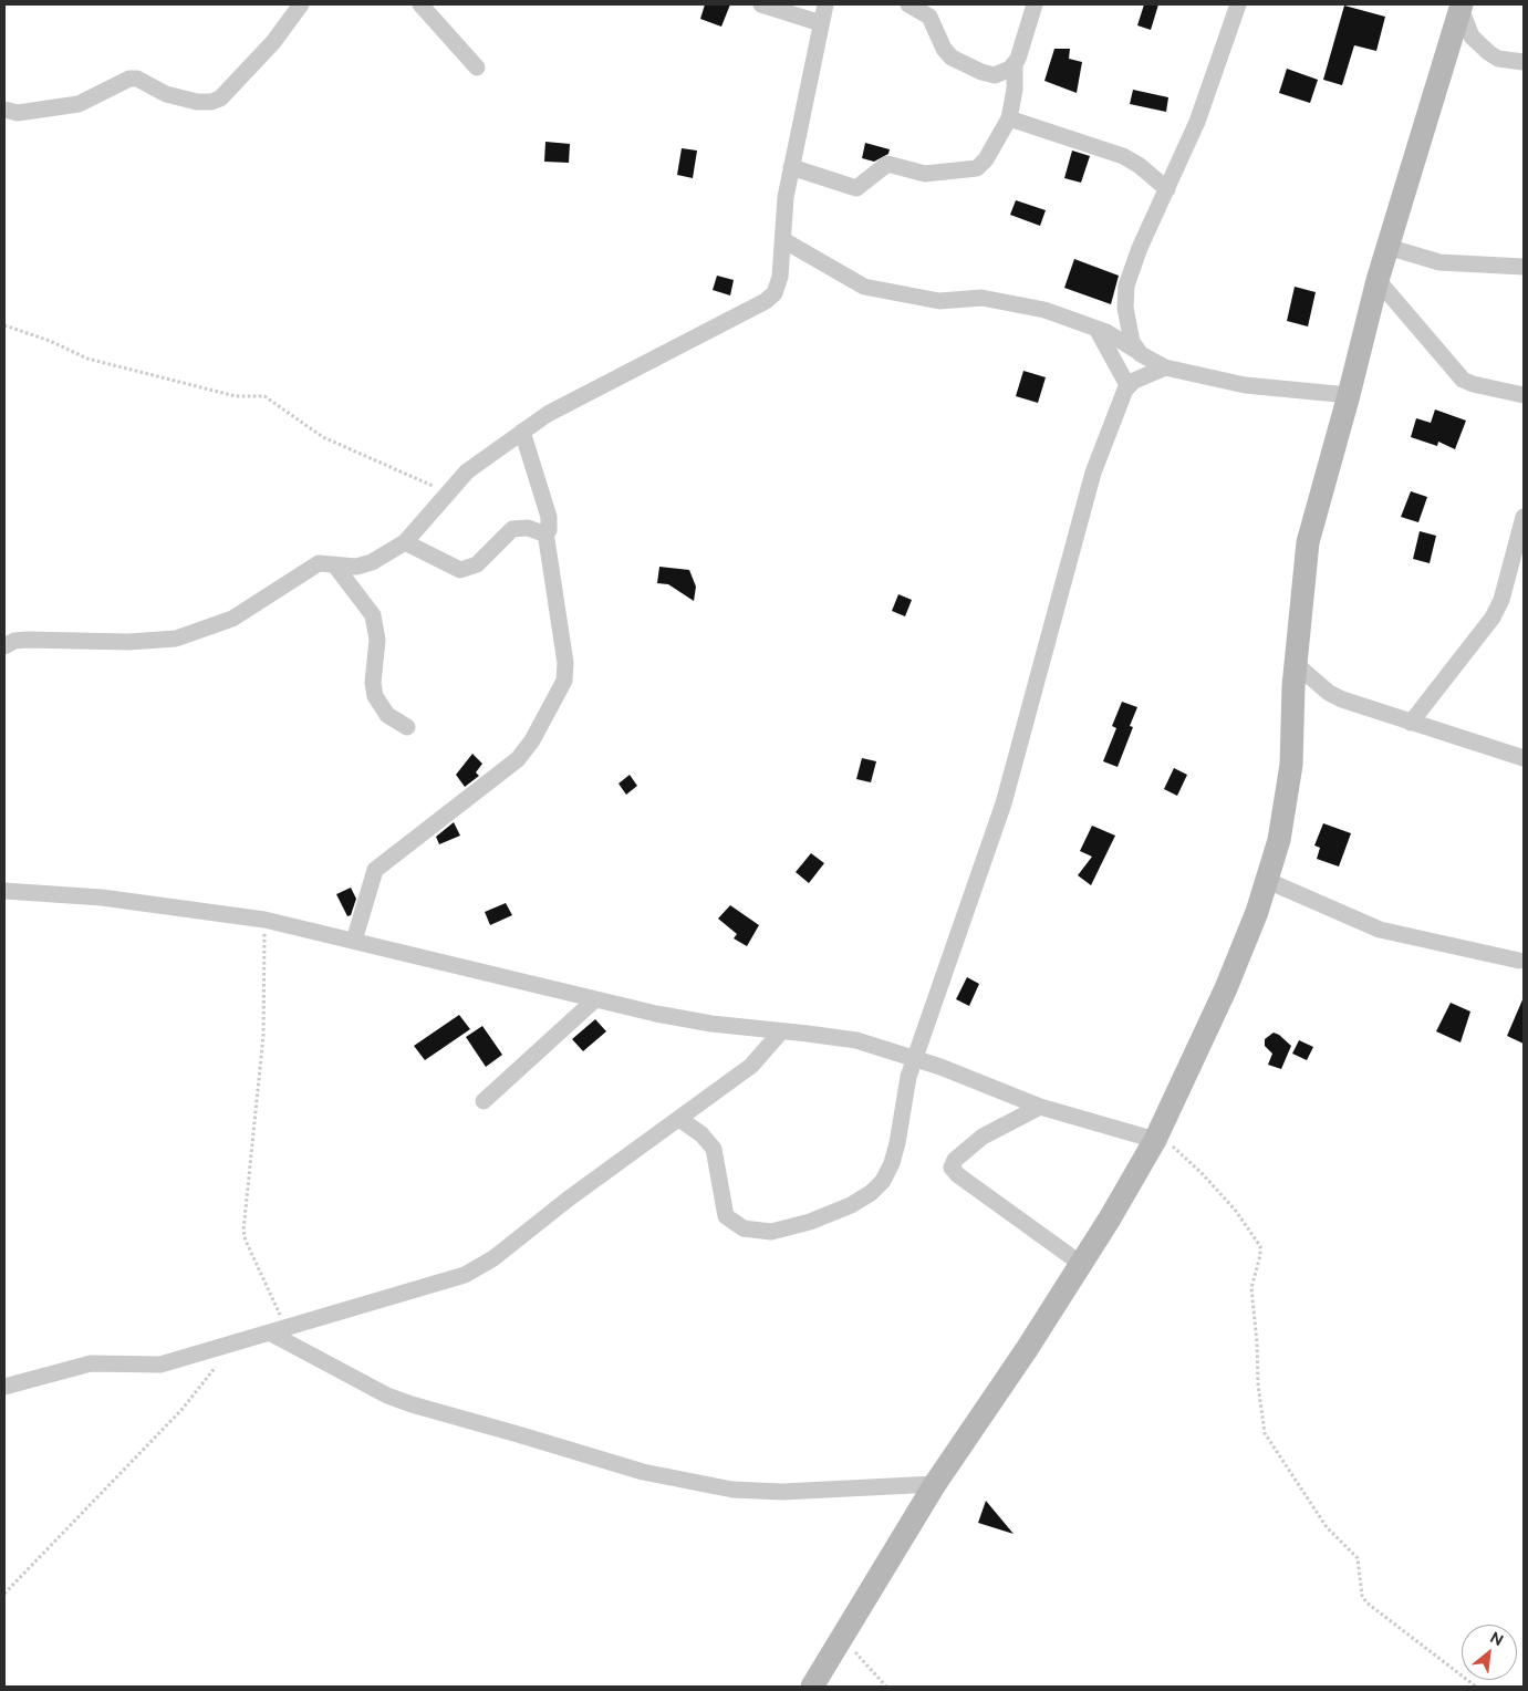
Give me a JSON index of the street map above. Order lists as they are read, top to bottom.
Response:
{
  "north": "top right"
}
